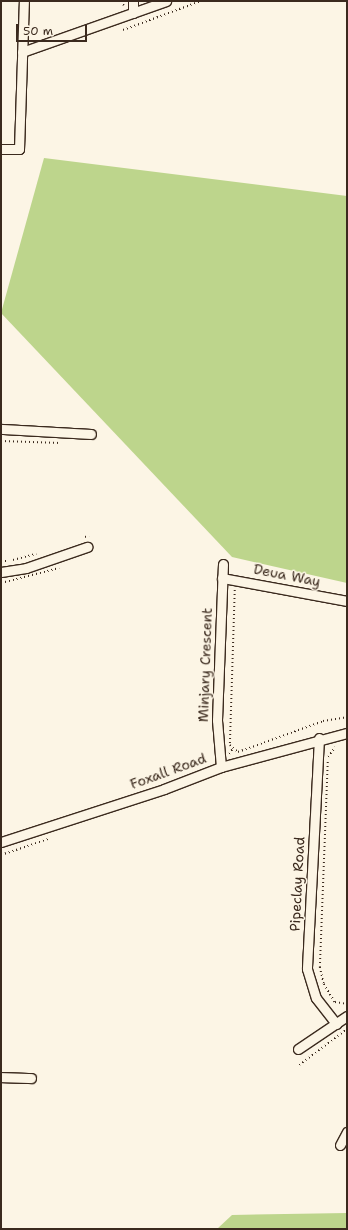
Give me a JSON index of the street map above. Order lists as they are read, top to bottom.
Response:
{
  "streets": {
    "street": [
      "Deua Way",
      "Minjary Crescent",
      "Foxall Road",
      "Pipeclay Road"
    ]
  },
  "crossings": [
    ["Deua Way", "Minjary Crescent"],
    ["Minjary Crescent", "Foxall Road"],
    ["Foxall Road", "Pipeclay Road"]
  ],
  "scale_bar": "50 m"
}
